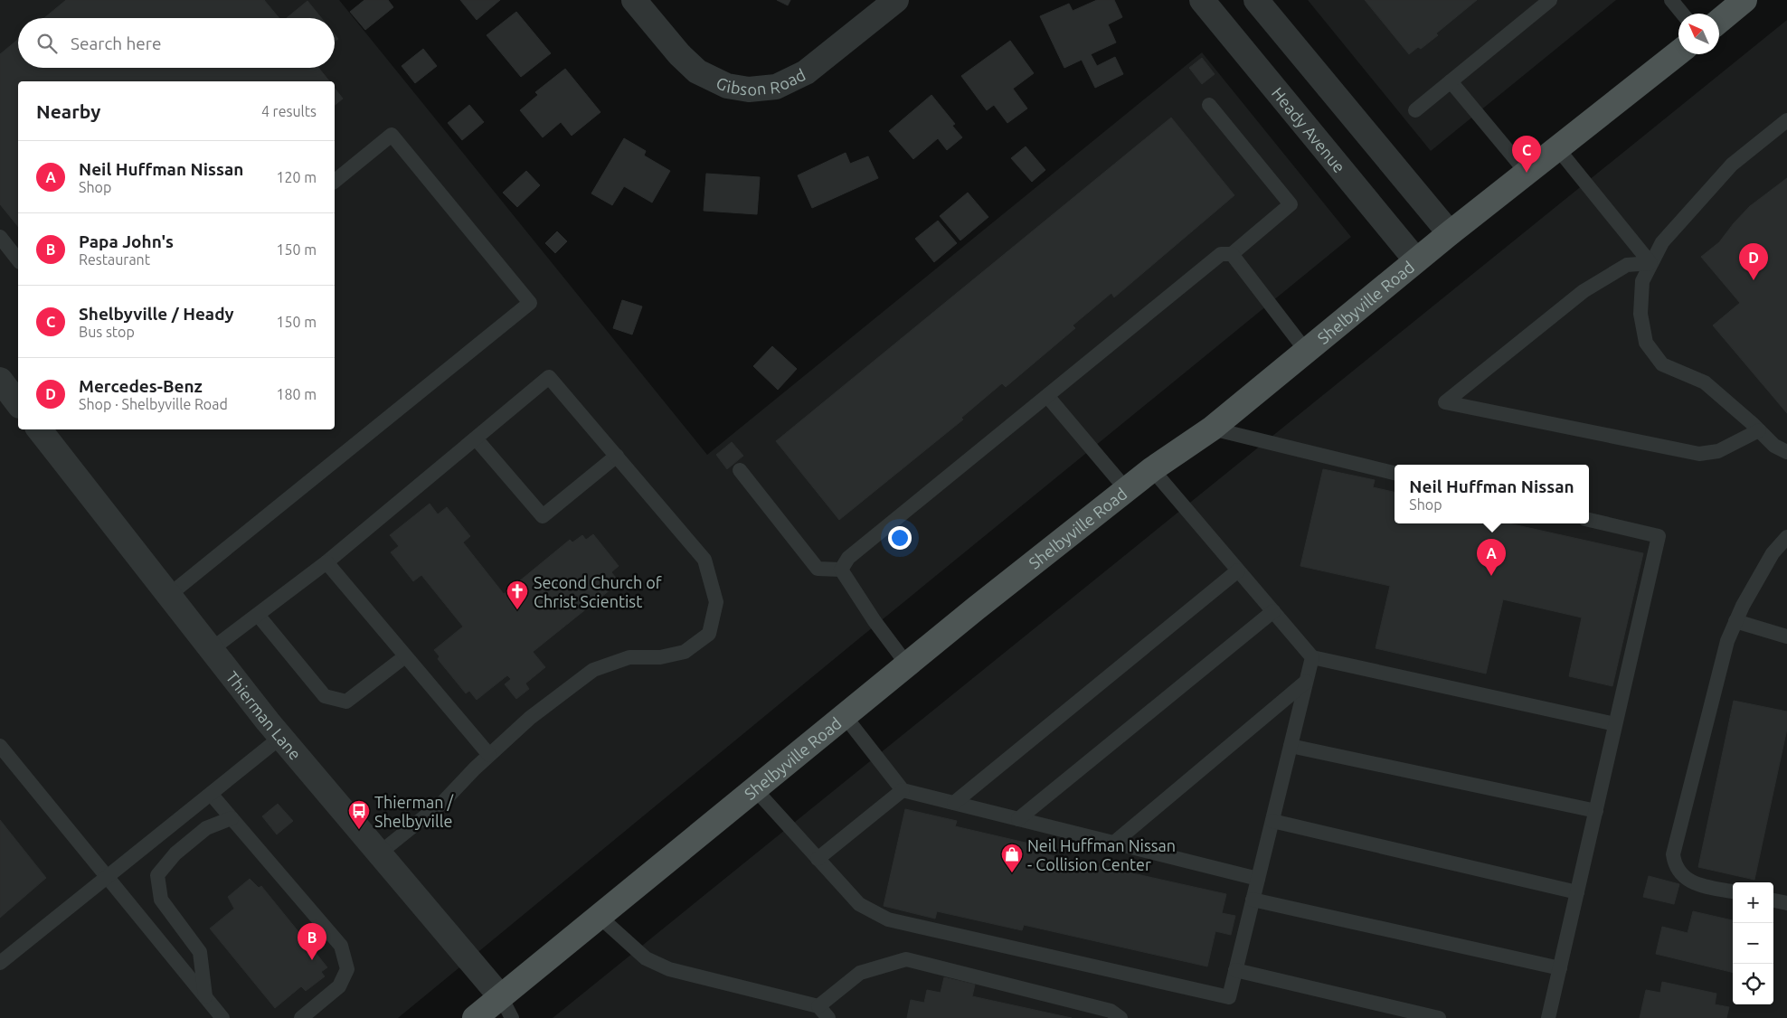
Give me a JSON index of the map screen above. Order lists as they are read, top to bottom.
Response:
{
  "streets": {
    "main road": ["Shelbyville Road"],
    "street": ["Gibson Road", "Heady Avenue", "Thierman Lane"]
  },
  "crossings": [
    ["Heady Avenue", "Shelbyville Road"],
    ["Shelbyville Road", "Thierman Lane"]
  ],
  "places": {
    "church": ["Second Church of Christ Scientist"],
    "bus stop": ["Thierman / Shelbyville"],
    "shop": ["Neil Huffman Nissan - Collision Center"]
  },
  "north": "top left",
  "page": {
    "search": "Search here",
    "heading": ["Nearby", "4 results"],
    "pins": [
      "C",
      "D",
      "A",
      "B"
    ],
    "list": [
      {
        "mark": "A",
        "name": "Neil Huffman Nissan",
        "note": "Shop",
        "value": "120 m"
      },
      {
        "mark": "B",
        "name": "Papa John's",
        "note": "Restaurant",
        "value": "150 m"
      },
      {
        "mark": "C",
        "name": "Shelbyville / Heady",
        "note": "Bus stop",
        "value": "150 m"
      },
      {
        "mark": "D",
        "name": "Mercedes-Benz",
        "note": "Shop · Shelbyville Road",
        "value": "180 m"
      }
    ],
    "popup": ["Neil Huffman Nissan", "Shop"],
    "map_buttons": ["+", "−"]
  }
}
